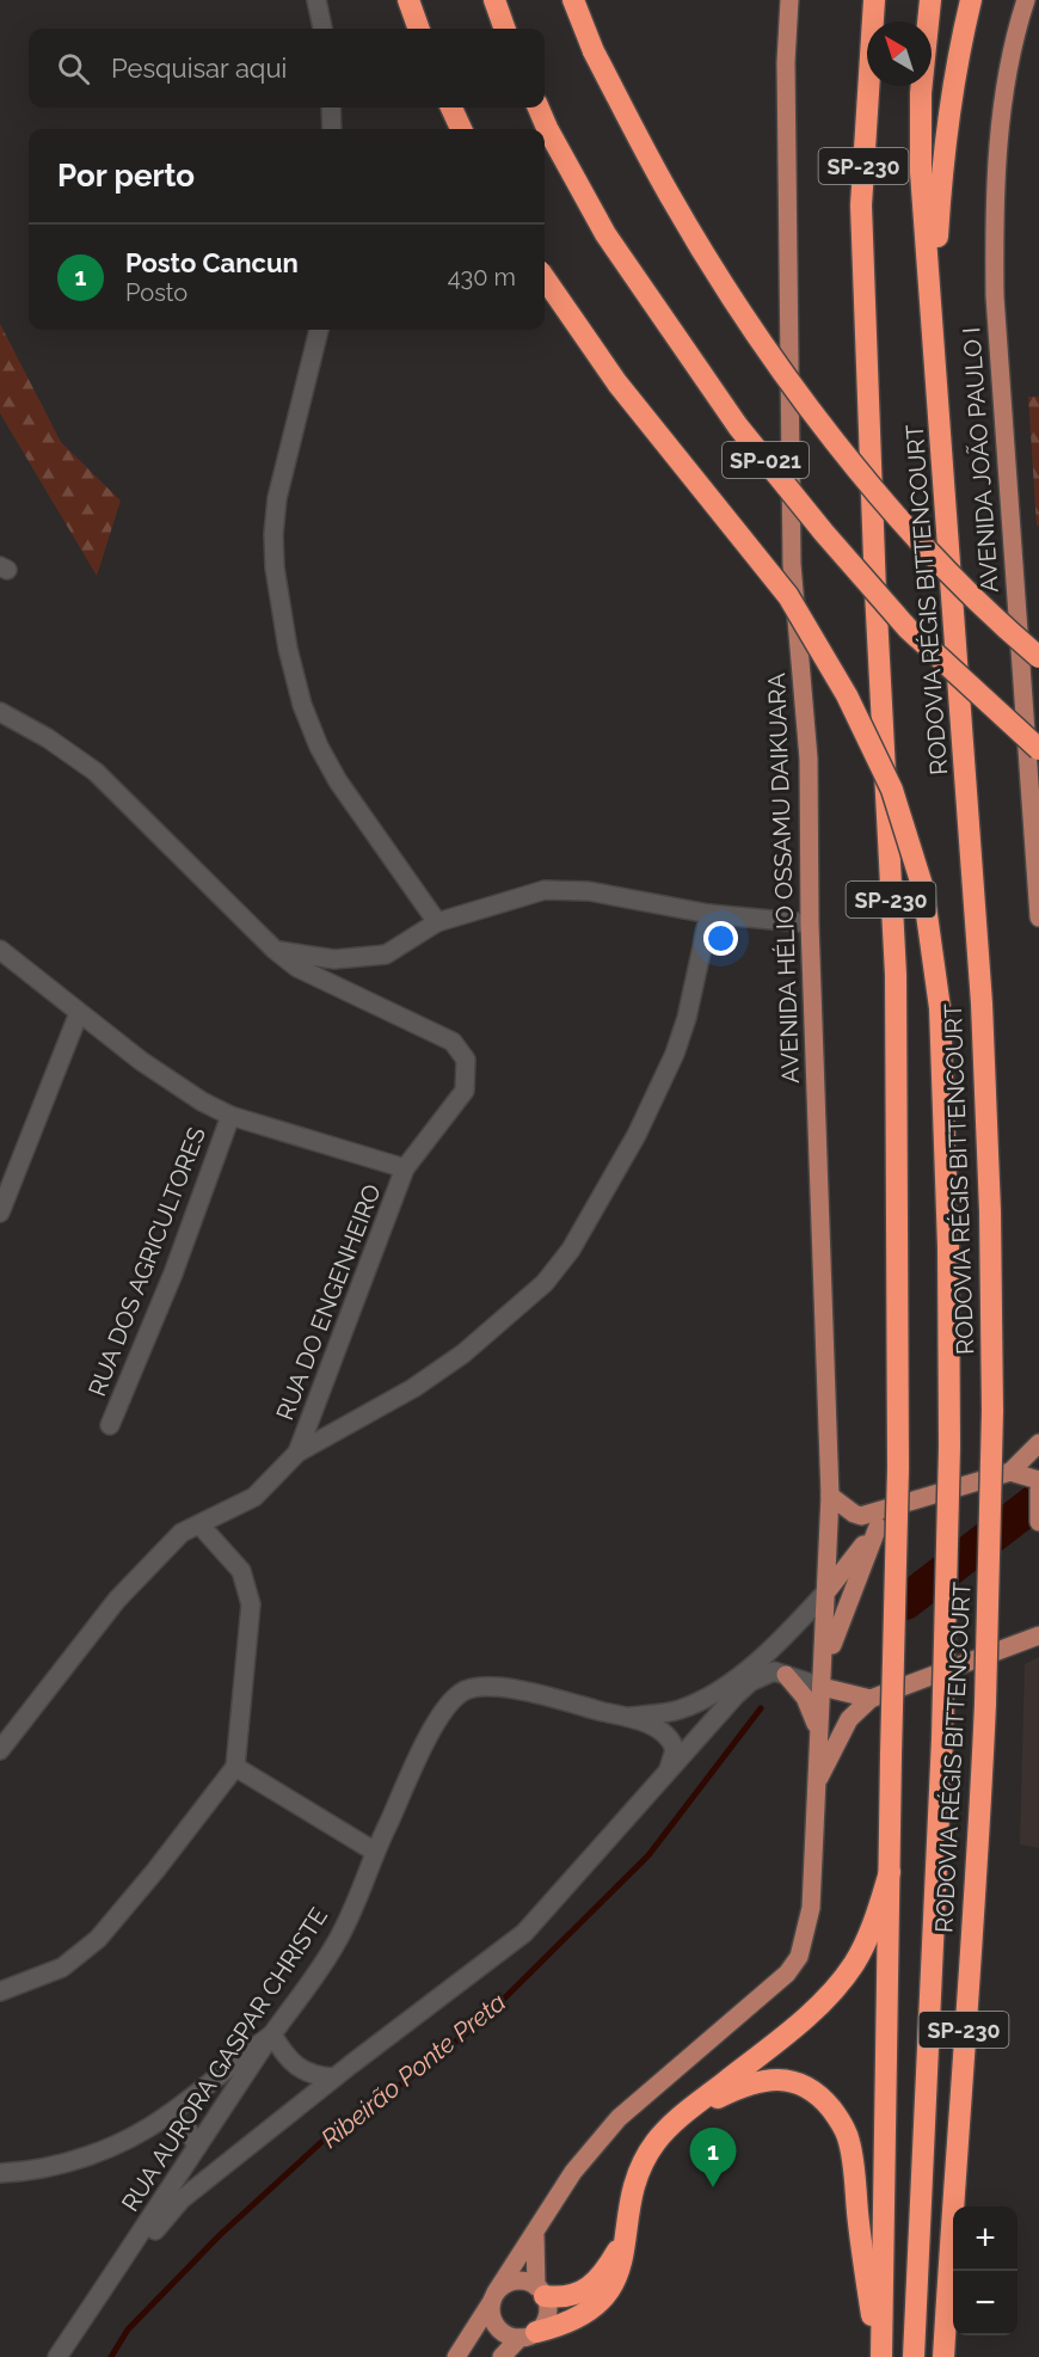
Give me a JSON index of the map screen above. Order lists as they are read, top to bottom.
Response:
{
  "streets": {
    "highway": ["SP-230", "SP-021", "RODOVIA RÉGIS BITTENCOURT"],
    "main road": ["AVENIDA JOÃO PAULO I", "AVENIDA HÉLIO OSSAMU DAIKUARA"],
    "street": ["RUA DOS AGRICULTORES", "RUA DO ENGENHEIRO", "RUA AURORA GASPAR CHRISTE"]
  },
  "water": ["Ribeirão Ponte Preta"],
  "north": "top left",
  "page": {
    "search": "Pesquisar aqui",
    "heading": "Por perto",
    "list": [
      {
        "mark": "1",
        "name": "Posto Cancun",
        "note": "Posto",
        "value": "430 m"
      }
    ],
    "pins": "1",
    "map_buttons": ["+", "−"]
  }
}
